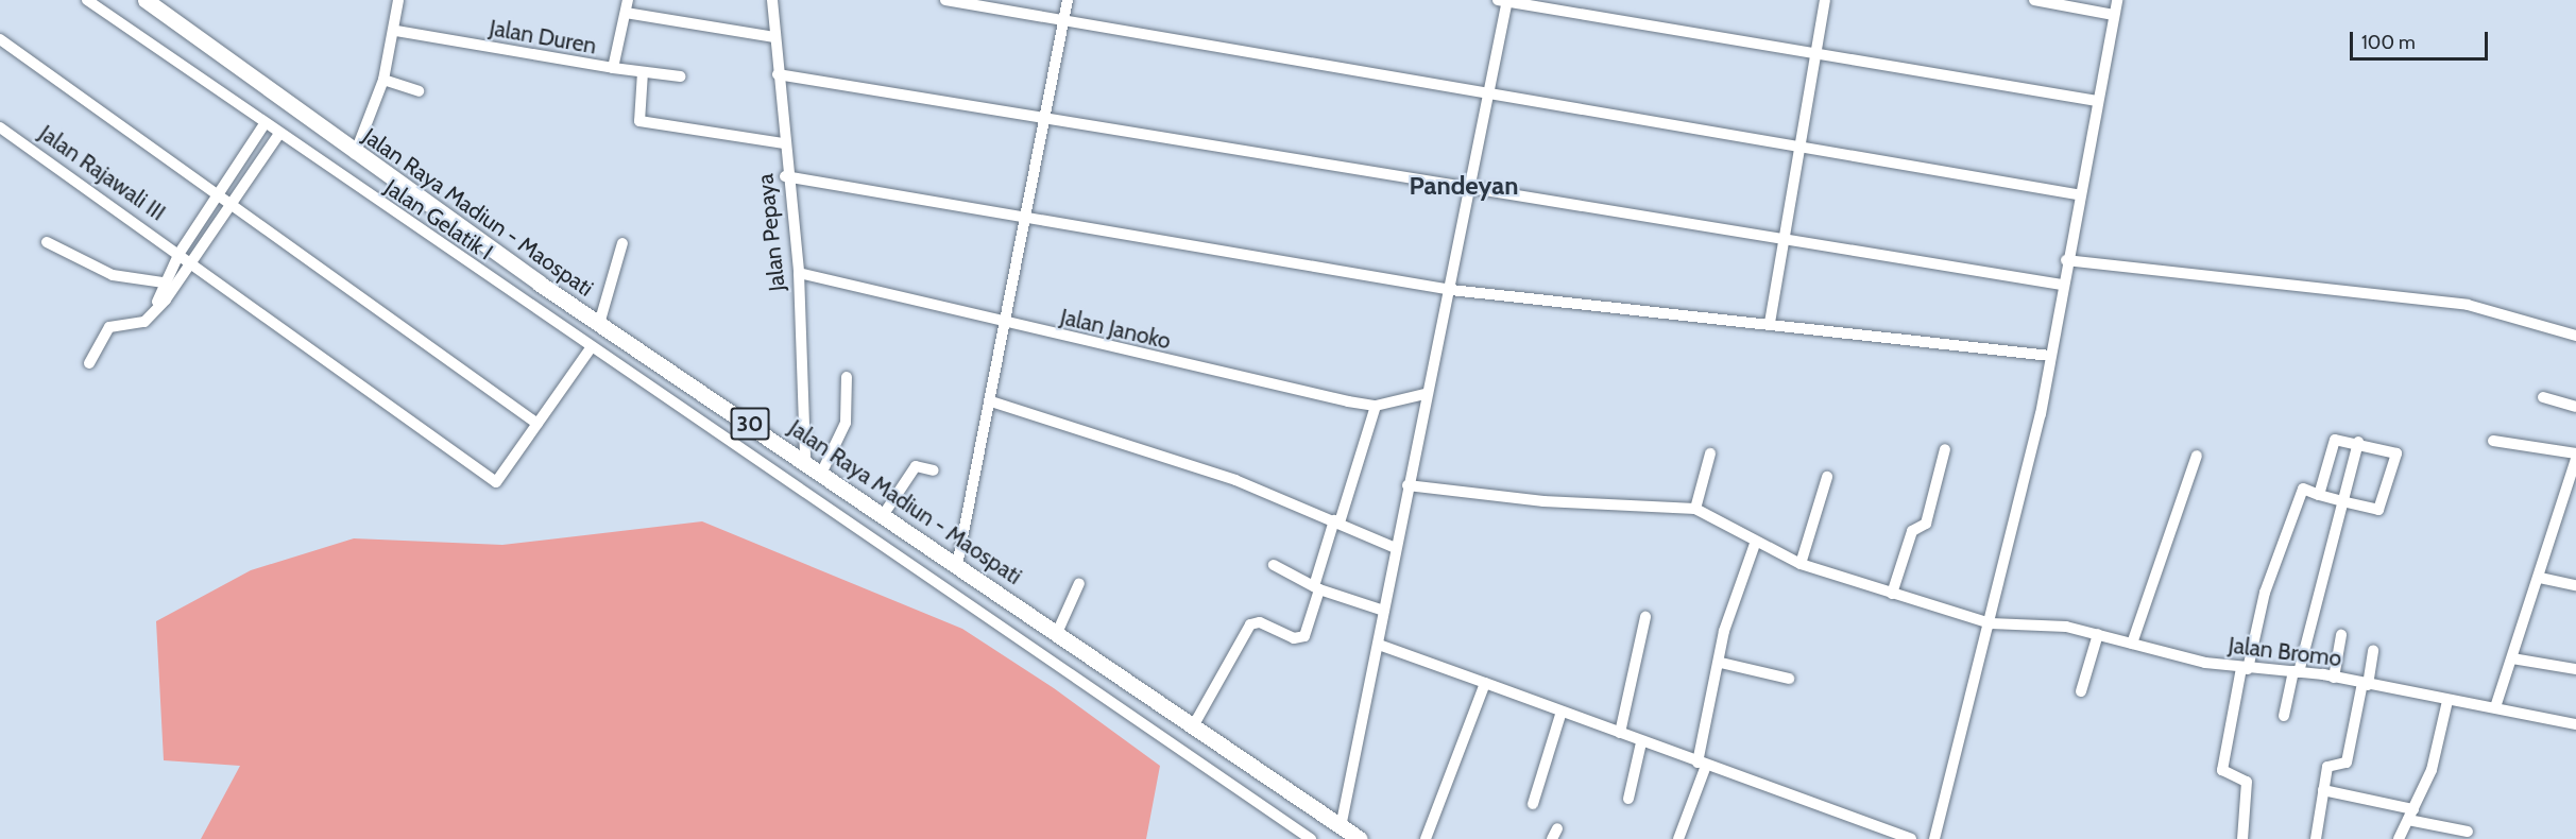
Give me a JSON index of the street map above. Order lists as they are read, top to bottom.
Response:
{
  "streets": {
    "highway": ["Jalan Raya Madiun - Maospati", "30"],
    "street": [
      "Jalan Duren",
      "Jalan Rajawali III",
      "Jalan Gelatik I",
      "Jalan Pepaya",
      "Jalan Janoko",
      "Jalan Bromo"
    ]
  },
  "crossings": [
    ["Jalan Raya Madiun - Maospati", "Jalan Pepaya"],
    ["Jalan Pepaya", "Jalan Janoko"]
  ],
  "districts": ["Pandeyan"],
  "scale_bar": "100 m"
}
